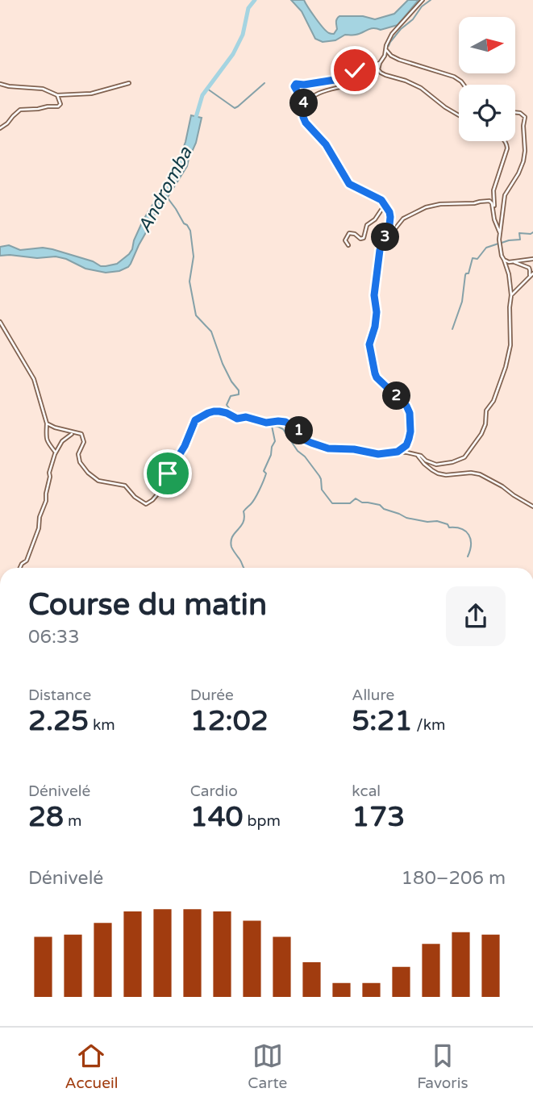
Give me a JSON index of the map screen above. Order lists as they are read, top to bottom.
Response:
{
  "water": ["Andromba"],
  "north": "right",
  "page": {
    "pins": [
      "4",
      "3",
      "2",
      "1"
    ],
    "heading": ["Course du matin", "06:33"],
    "stats": [
      ["Distance", "2.25 km"],
      ["Durée", "12:02"],
      ["Allure", "5:21 /km"],
      ["Dénivelé", "28 m"],
      ["Cardio", "140 bpm"],
      ["kcal", "173"]
    ],
    "chart": ["Dénivelé", "180–206 m"],
    "tabs": ["Accueil", "Carte", "Favoris"]
  }
}
